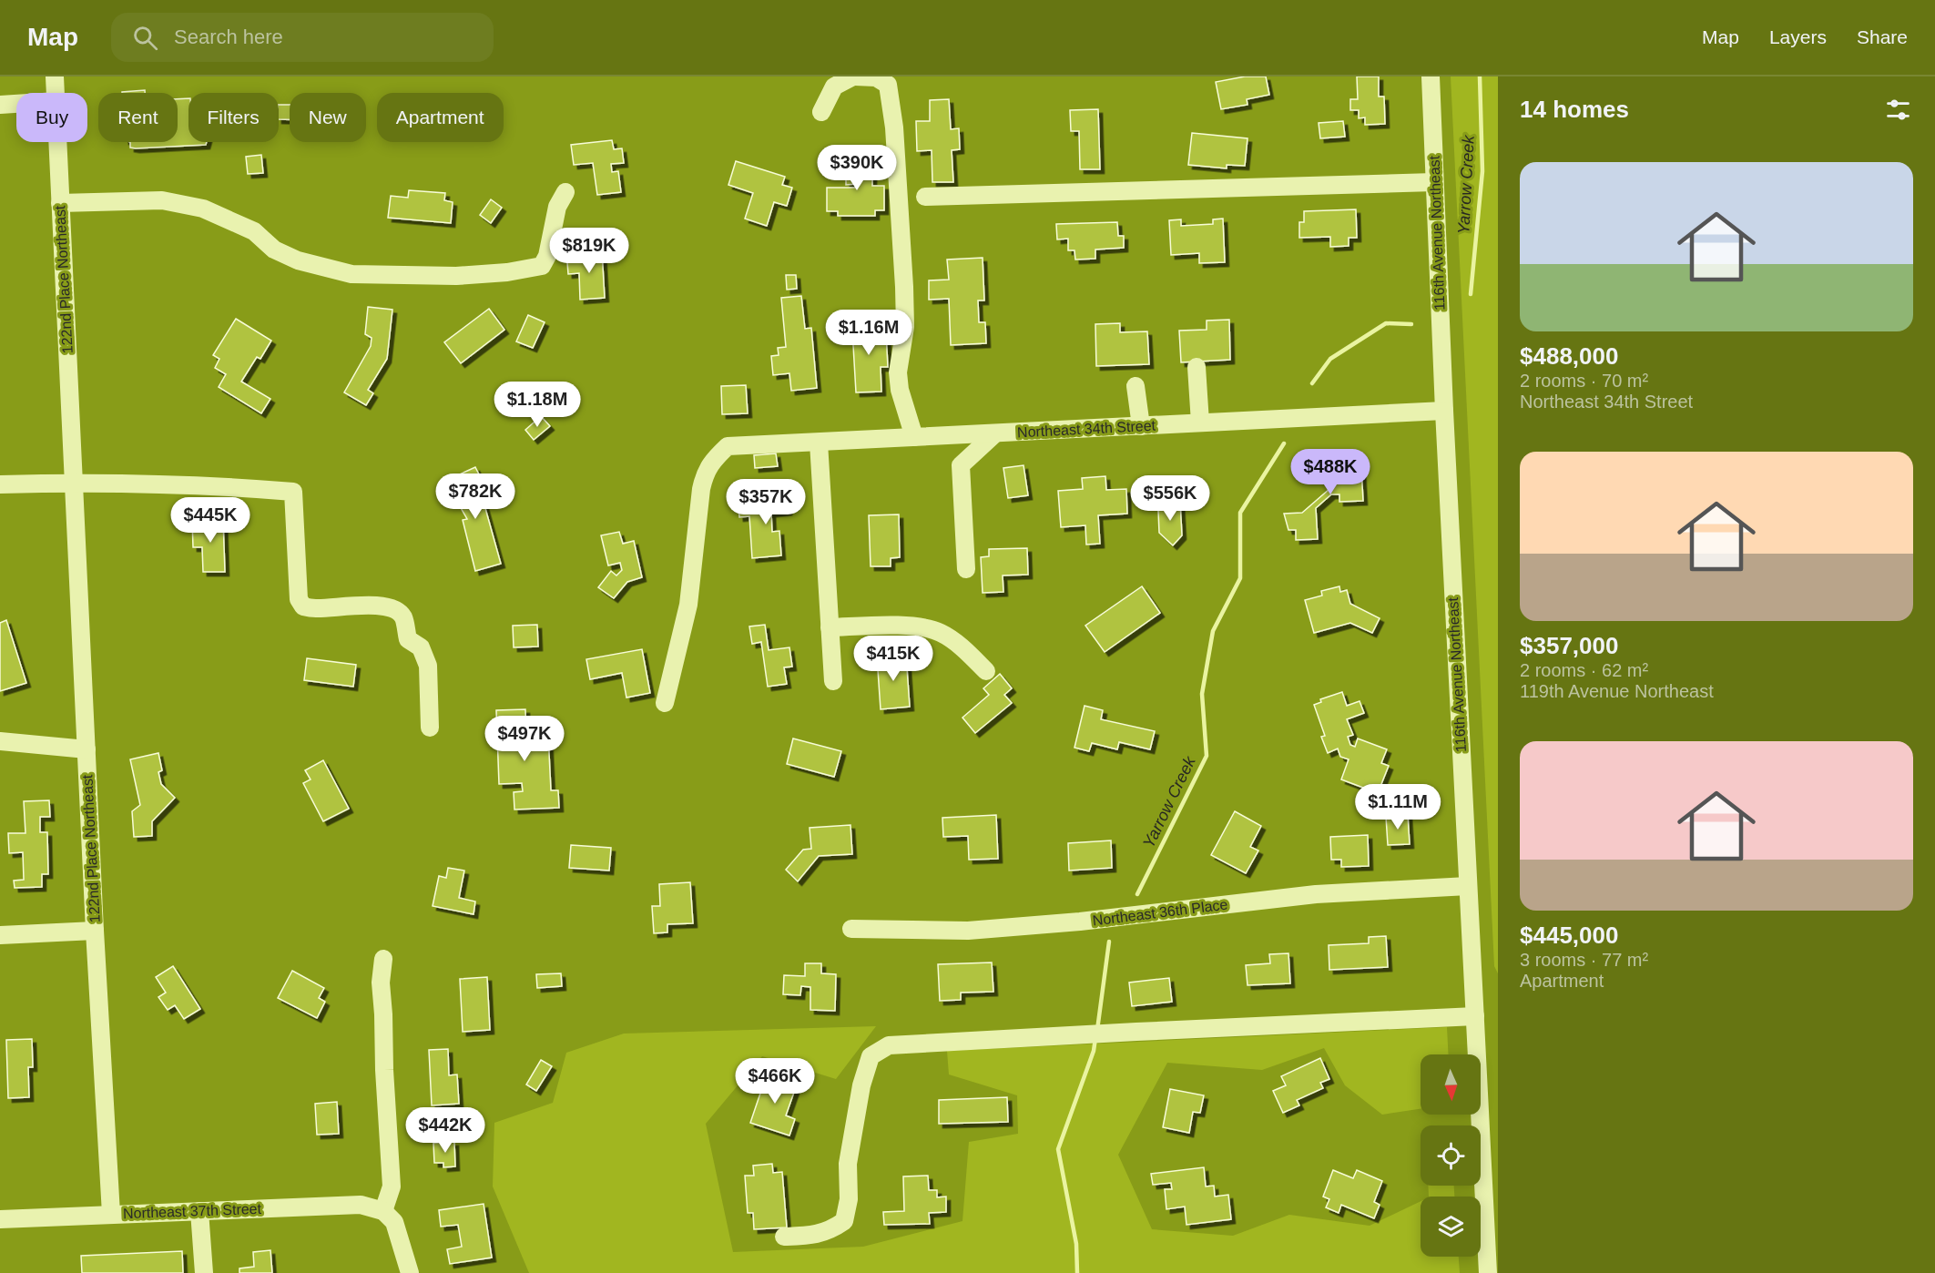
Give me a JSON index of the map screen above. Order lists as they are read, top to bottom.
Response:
{
  "streets": {
    "street": [
      "116th Avenue Northeast",
      "122nd Place Northeast",
      "Northeast 34th Street",
      "Northeast 36th Place",
      "Northeast 37th Street"
    ]
  },
  "crossings": [
    ["116th Avenue Northeast", "Northeast 34th Street"],
    ["116th Avenue Northeast", "Northeast 36th Place"],
    ["122nd Place Northeast", "Northeast 37th Street"]
  ],
  "water": ["Yarrow Creek"],
  "north": "bottom",
  "page": {
    "header": "Map",
    "search": "Search here",
    "nav": ["Map", "Layers", "Share"],
    "heading": "14 homes",
    "chip": [
      "Buy",
      "Rent",
      "Filters",
      "New",
      "Apartment"
    ],
    "list": [
      {
        "name": "$488,000",
        "note": "2 rooms · 70 m² · Northeast 34th Street"
      },
      {
        "name": "$357,000",
        "note": "2 rooms · 62 m² · 119th Avenue Northeast"
      },
      {
        "name": "$445,000",
        "note": "3 rooms · 77 m² · Apartment"
      }
    ],
    "price": [
      "$390K",
      "$819K",
      "$1.16M",
      "$1.18M",
      "$488K",
      "$782K",
      "$556K",
      "$357K",
      "$445K",
      "$415K",
      "$497K",
      "$1.11M",
      "$466K",
      "$442K"
    ]
  }
}
